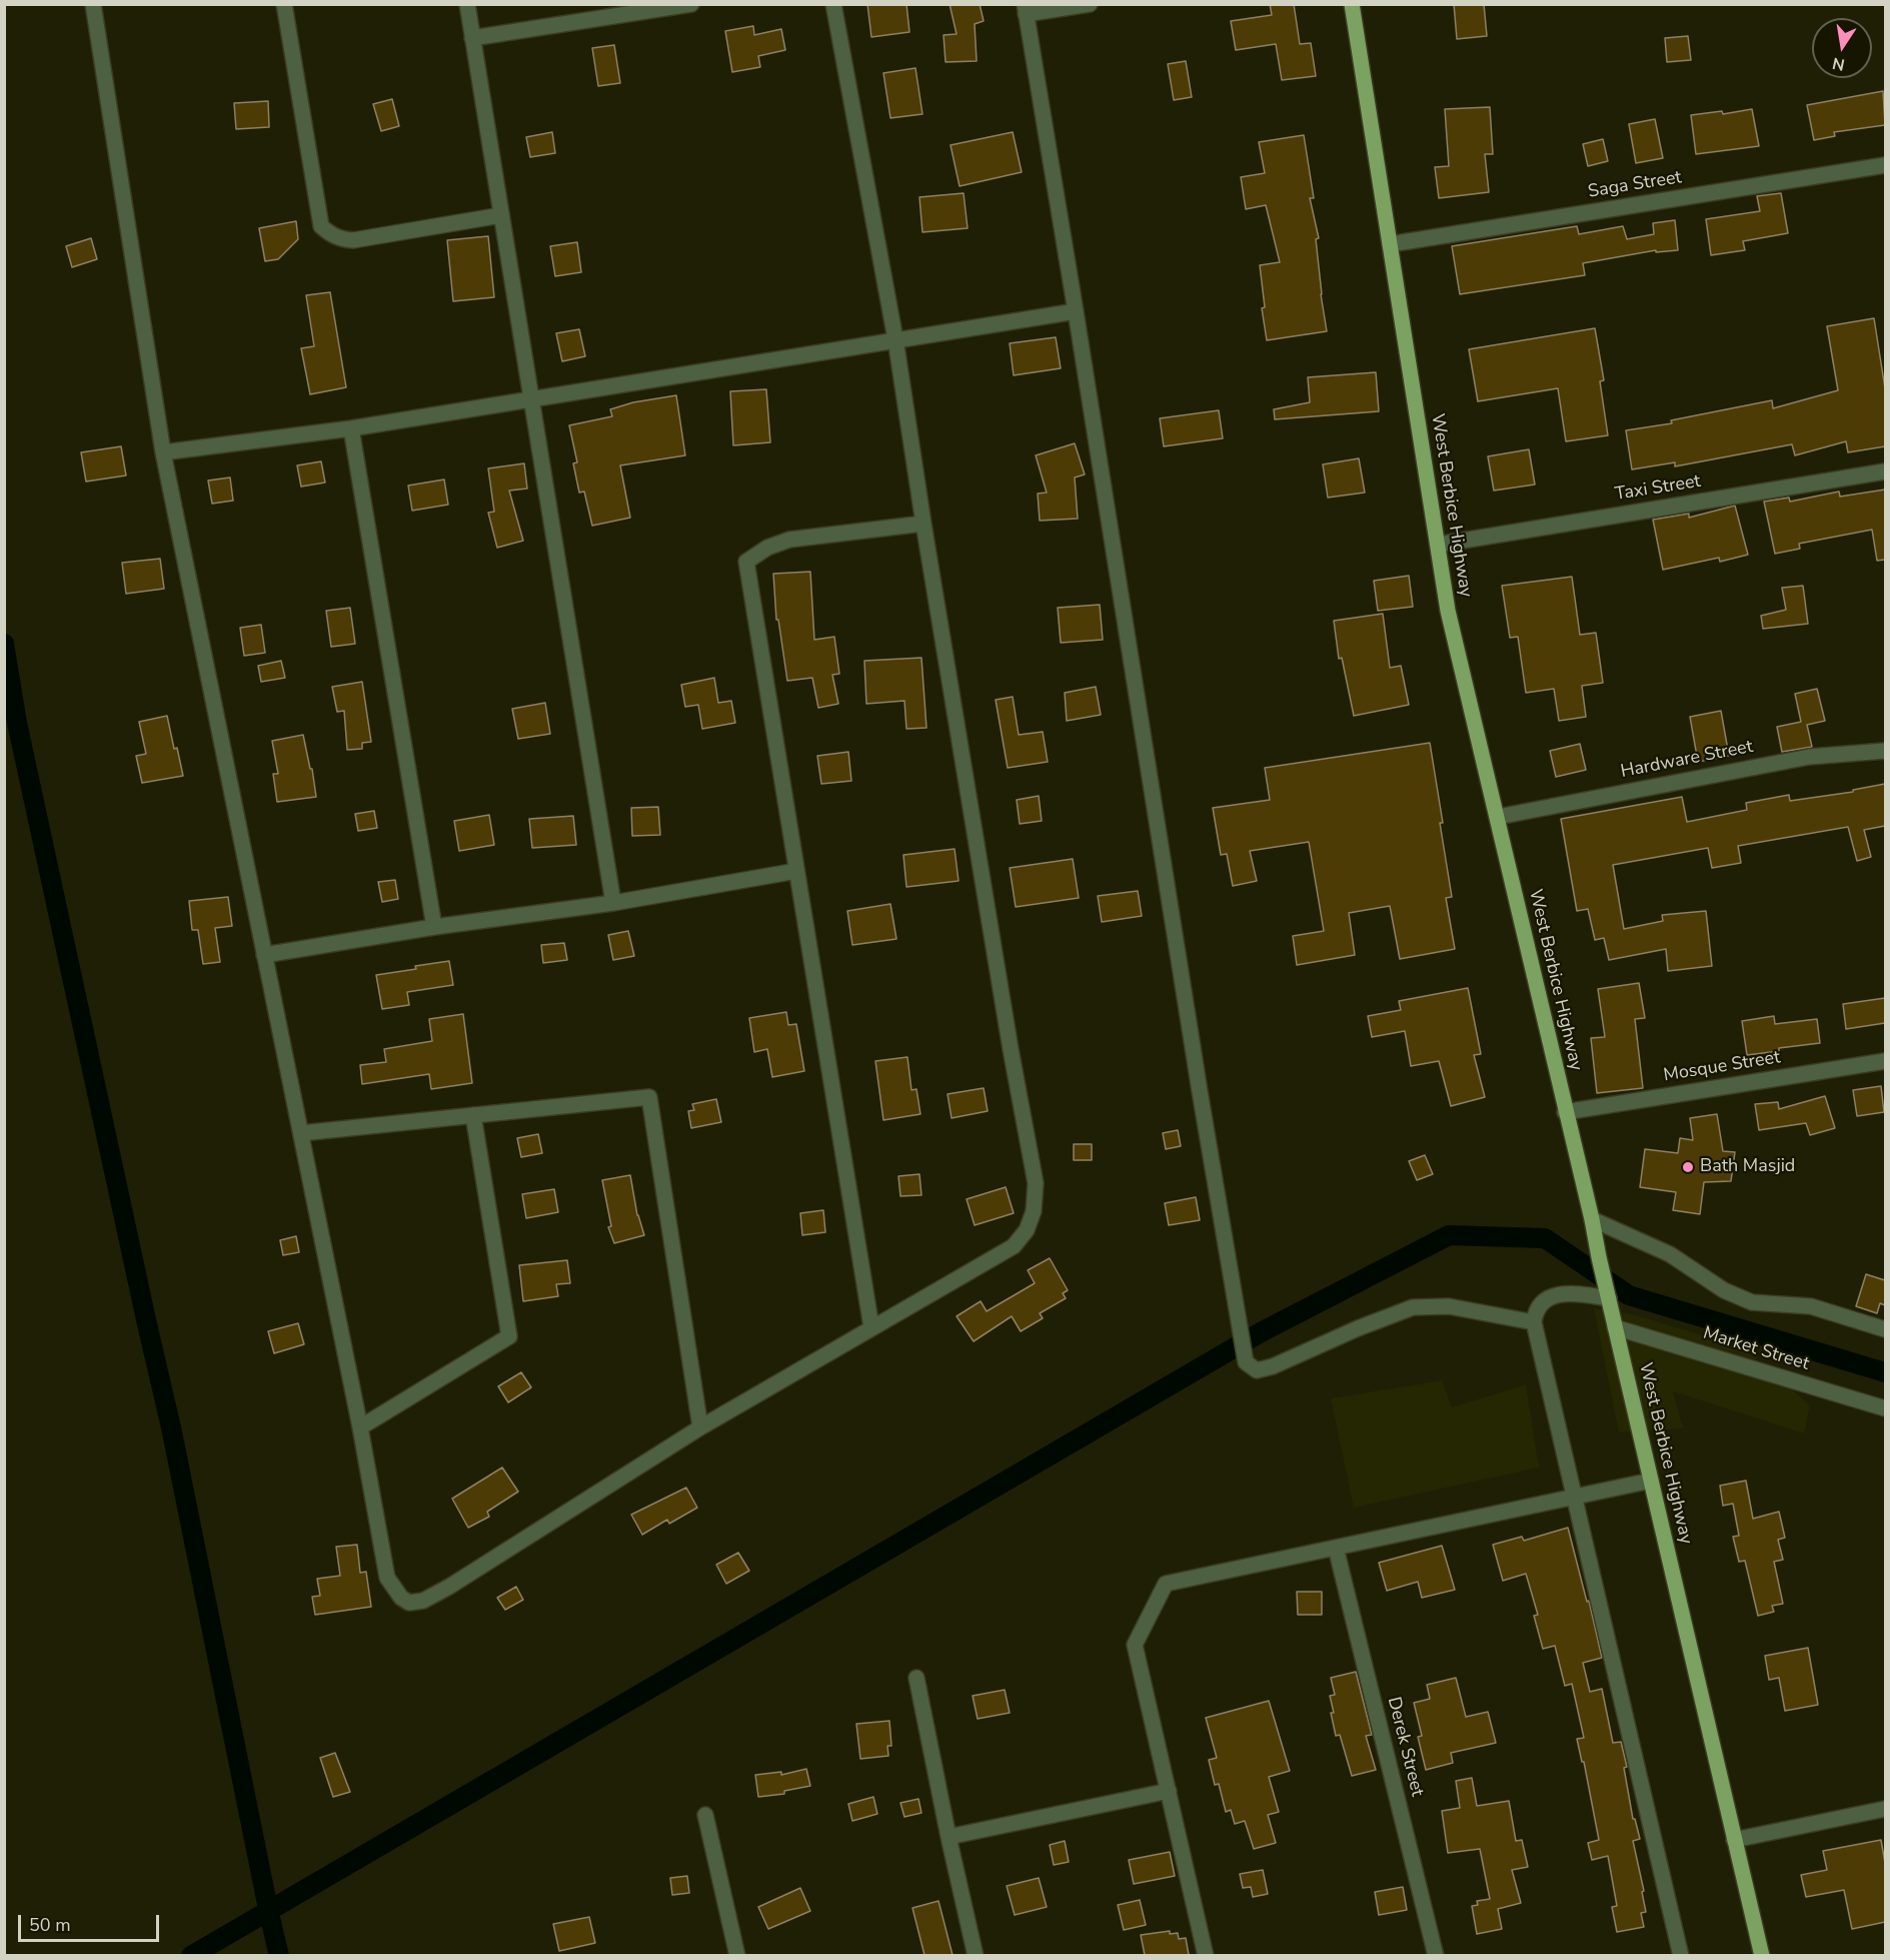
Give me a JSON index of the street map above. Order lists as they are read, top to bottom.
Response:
{
  "streets": {
    "main road": ["West Berbice Highway"],
    "street": [
      "Saga Street",
      "Taxi Street",
      "Hardware Street",
      "Mosque Street",
      "Market Street",
      "Derek Street"
    ]
  },
  "crossings": [
    ["Saga Street", "West Berbice Highway"],
    ["Taxi Street", "West Berbice Highway"],
    ["West Berbice Highway", "Hardware Street"],
    ["West Berbice Highway", "Mosque Street"],
    ["West Berbice Highway", "Market Street"]
  ],
  "places": ["Bath Masjid"],
  "scale_bar": "50 m",
  "north": "bottom"
}
